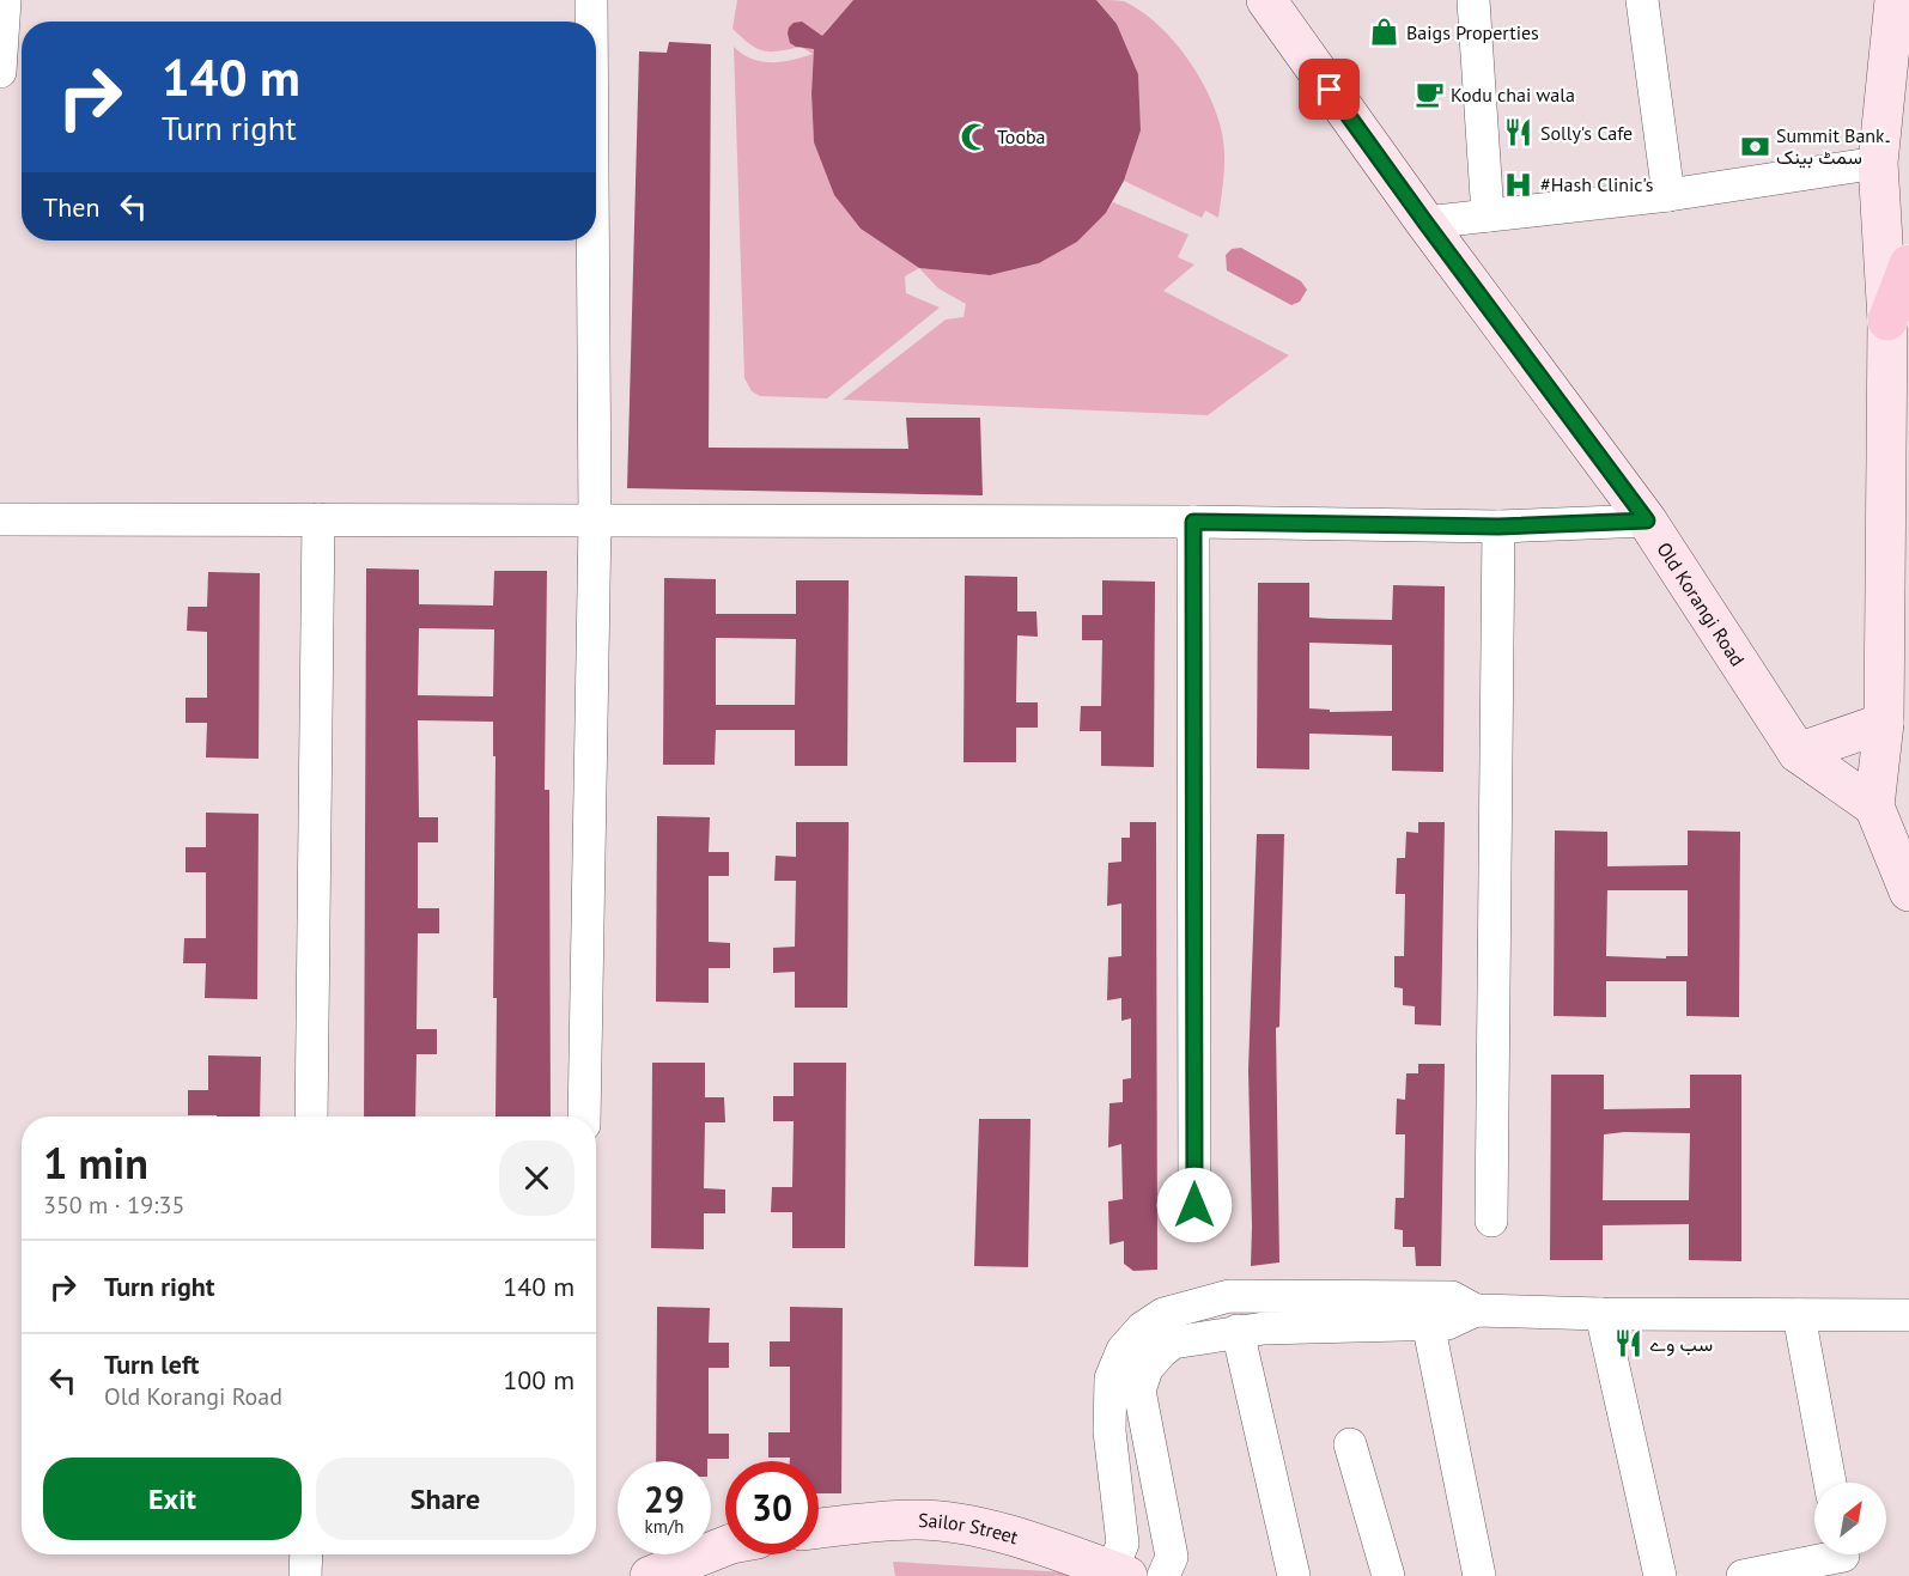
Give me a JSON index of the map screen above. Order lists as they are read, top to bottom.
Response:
{
  "streets": {
    "street": ["Old Korangi Road", "Sailor Street"]
  },
  "places": {
    "shop": ["Baigs Properties"],
    "cafe": ["Kodu chai wala"],
    "restaurant": ["Solly's Cafe", "سب وے"],
    "mosque": ["Tooba"],
    "bank": ["Summit Bank۔ سمٹ بینک"],
    "hospital": ["#Hash Clinic's"]
  },
  "north": "top right",
  "page": {
    "turn": ["140 m", "Turn right"],
    "then": "Then",
    "heading": ["1 min", "350 m · 19:35"],
    "list": [
      {
        "name": "Turn right",
        "value": "140 m"
      },
      {
        "name": "Turn left",
        "note": "Old Korangi Road",
        "value": "100 m"
      }
    ],
    "buttons": ["Exit", "Share"],
    "speed": "29 km/h",
    "limit": "30"
  }
}
